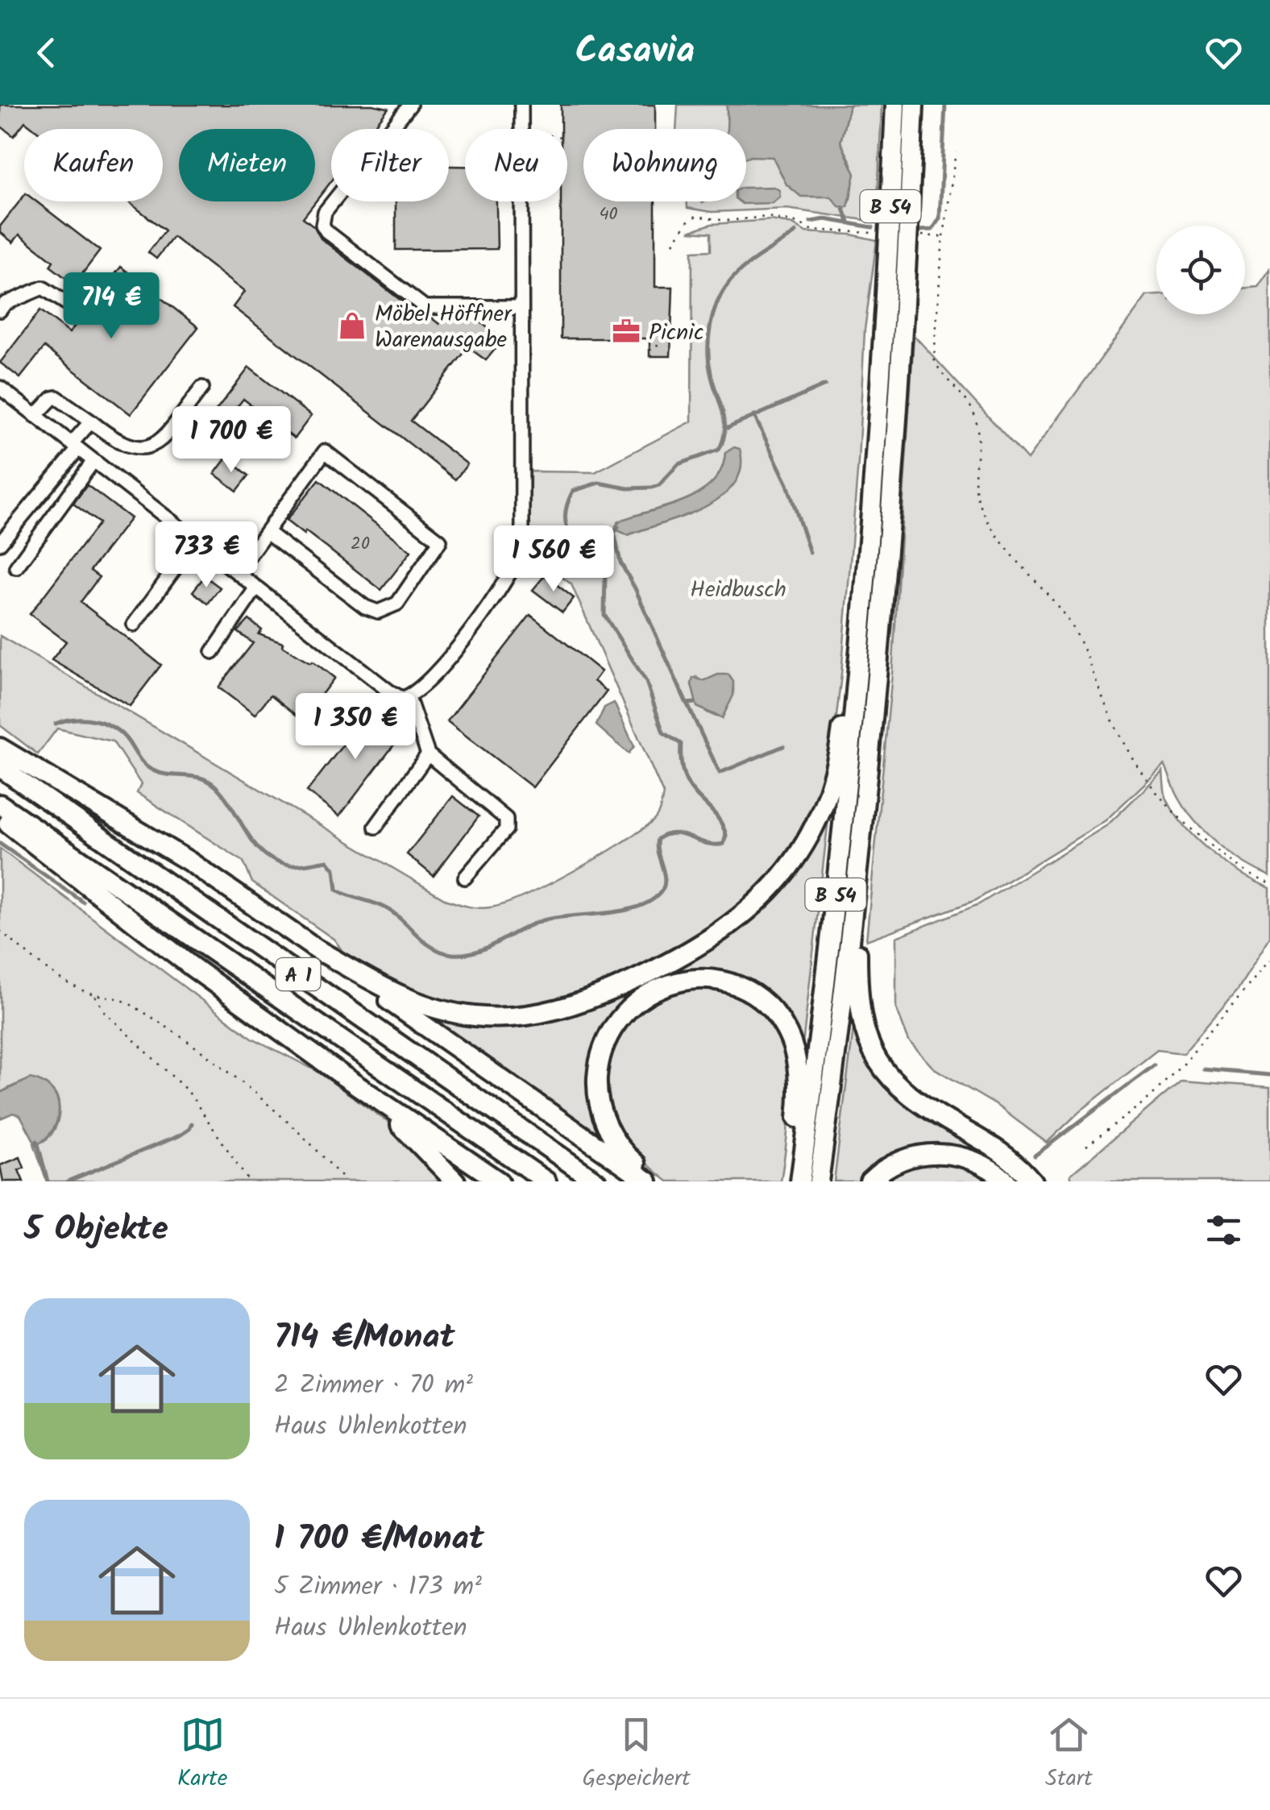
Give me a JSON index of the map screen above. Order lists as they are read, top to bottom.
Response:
{
  "streets": {
    "highway": ["B 54", "A 1"]
  },
  "parks": ["Heidbusch"],
  "places": {
    "shop": ["Möbel Höffner Warenausgabe"],
    "office": ["Picnic"]
  },
  "house_numbers": ["40", "20"],
  "page": {
    "header": "Casavia",
    "chip": [
      "Kaufen",
      "Mieten",
      "Filter",
      "Neu",
      "Wohnung"
    ],
    "price": [
      "714 €",
      "1 700 €",
      "733 €",
      "1 560 €",
      "1 350 €"
    ],
    "heading": "5 Objekte",
    "list": [
      {
        "name": "714 €/Monat",
        "note": "2 Zimmer · 70 m² · Haus Uhlenkotten"
      },
      {
        "name": "1 700 €/Monat",
        "note": "5 Zimmer · 173 m² · Haus Uhlenkotten"
      }
    ],
    "tabs": ["Karte", "Gespeichert", "Start"]
  }
}
